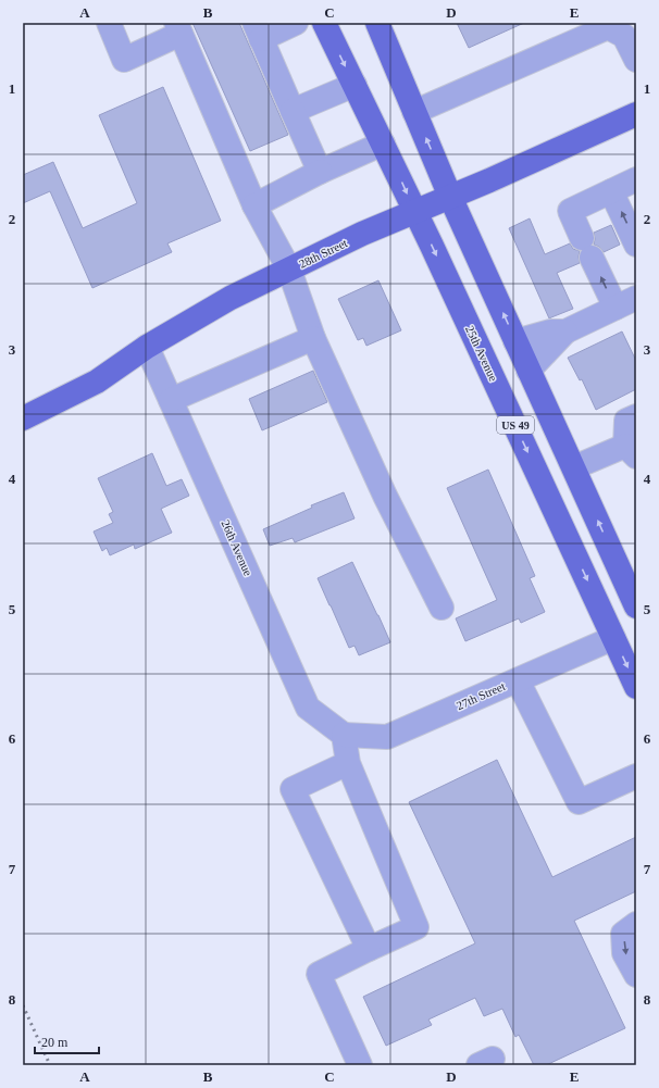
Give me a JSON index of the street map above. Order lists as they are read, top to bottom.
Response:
{
  "streets": {
    "main road": ["28th Street", "25th Avenue", "US 49"],
    "street": ["26th Avenue", "27th Street"]
  },
  "crossings": [
    ["28th Street", "25th Avenue"],
    ["28th Street", "US 49"],
    ["28th Street", "26th Avenue"],
    ["25th Avenue", "27th Street"],
    ["26th Avenue", "27th Street"]
  ],
  "scale_bar": "20 m",
  "grid": {
    "columns": [
      "A",
      "B",
      "C",
      "D",
      "E"
    ],
    "rows": [
      "1",
      "2",
      "3",
      "4",
      "5",
      "6",
      "7",
      "8"
    ]
  }
}
